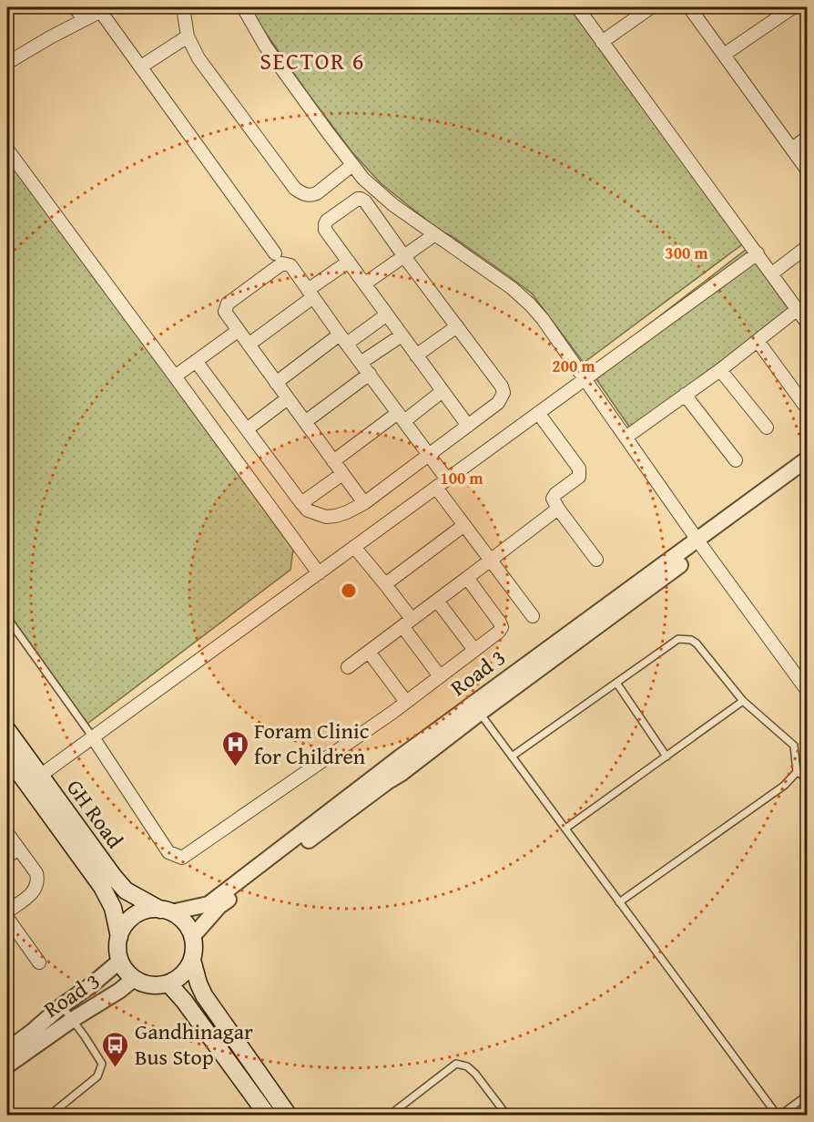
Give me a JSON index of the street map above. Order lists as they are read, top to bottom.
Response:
{
  "streets": {
    "main road": ["GH Road"],
    "street": ["Road 3"]
  },
  "crossings": [
    ["Road 3", "GH Road"]
  ],
  "districts": ["SECTOR 6"],
  "places": {
    "hospital": ["Foram Clinic for Children"],
    "bus stop": ["Gandhinagar Bus Stop"]
  },
  "rings": ["300 m", "200 m", "100 m"]
}
